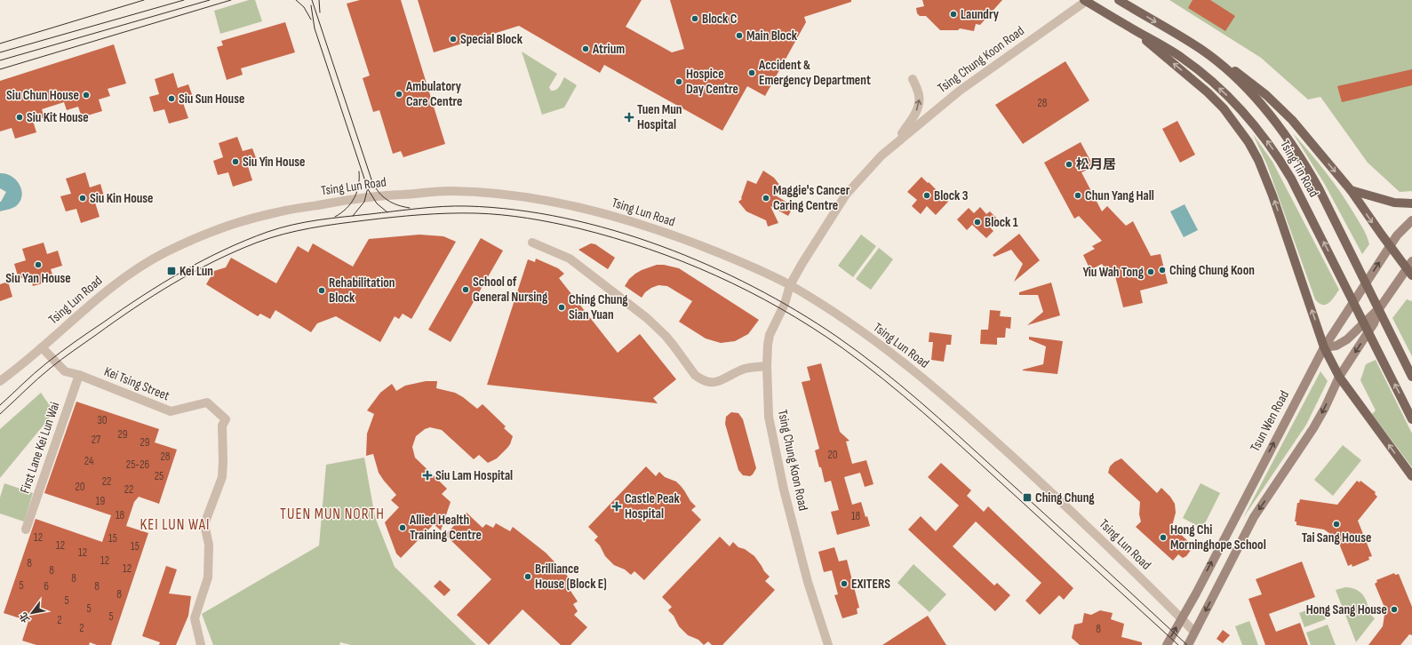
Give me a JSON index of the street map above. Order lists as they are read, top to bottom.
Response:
{
  "streets": {
    "main road": ["Tsing Tin Road", "Tsun Wen Road"],
    "street": [
      "Tsing Chung Koon Road",
      "Tsing Lun Road",
      "Kei Tsing Street",
      "First Lane Kei Lun Wai"
    ]
  },
  "crossings": [
    ["Tsing Chung Koon Road", "Tsing Lun Road"],
    ["Tsing Lun Road", "Kei Tsing Street"],
    ["Tsing Lun Road", "Tsun Wen Road"],
    ["Kei Tsing Street", "First Lane Kei Lun Wai"]
  ],
  "districts": ["TUEN MUN NORTH", "KEI LUN WAI"],
  "places": {
    "other": [
      "Laundry",
      "Block C",
      "Main Block",
      "Special Block",
      "Atrium",
      "Accident & Emergency Department",
      "Hospice Day Centre",
      "Ambulatory Care Centre",
      "Siu Chun House",
      "Siu Sun House",
      "Siu Kit House",
      "Siu Yin House",
      "松月居",
      "Block 3",
      "Chun Yang Hall",
      "Siu Kin House",
      "Maggie's Cancer Caring Centre",
      "Block 1",
      "Siu Yan House",
      "Ching Chung Koon",
      "Yiu Wah Tong",
      "School of General Nursing",
      "Rehabilitation Block",
      "Ching Chung Sian Yuan",
      "Tai Sang House",
      "Allied Health Training Centre",
      "Hong Chi Morninghope School",
      "Brilliance House (Block E)",
      "EXITERS",
      "Hong Sang House"
    ],
    "health": ["Tuen Mun Hospital", "Siu Lam Hospital", "Castle Peak Hospital"],
    "transit": ["Kei Lun", "Ching Chung"]
  },
  "house_numbers": [
    "28",
    "30",
    "29",
    "27",
    "29",
    "20",
    "28",
    "24",
    "25-26",
    "25",
    "22",
    "20",
    "22",
    "19",
    "18",
    "18",
    "12",
    "15",
    "12",
    "15",
    "12",
    "12",
    "8",
    "12",
    "8",
    "8",
    "5",
    "6",
    "8",
    "8",
    "5",
    "5",
    "5",
    "2",
    "2",
    "8"
  ],
  "north": "bottom left"
}
